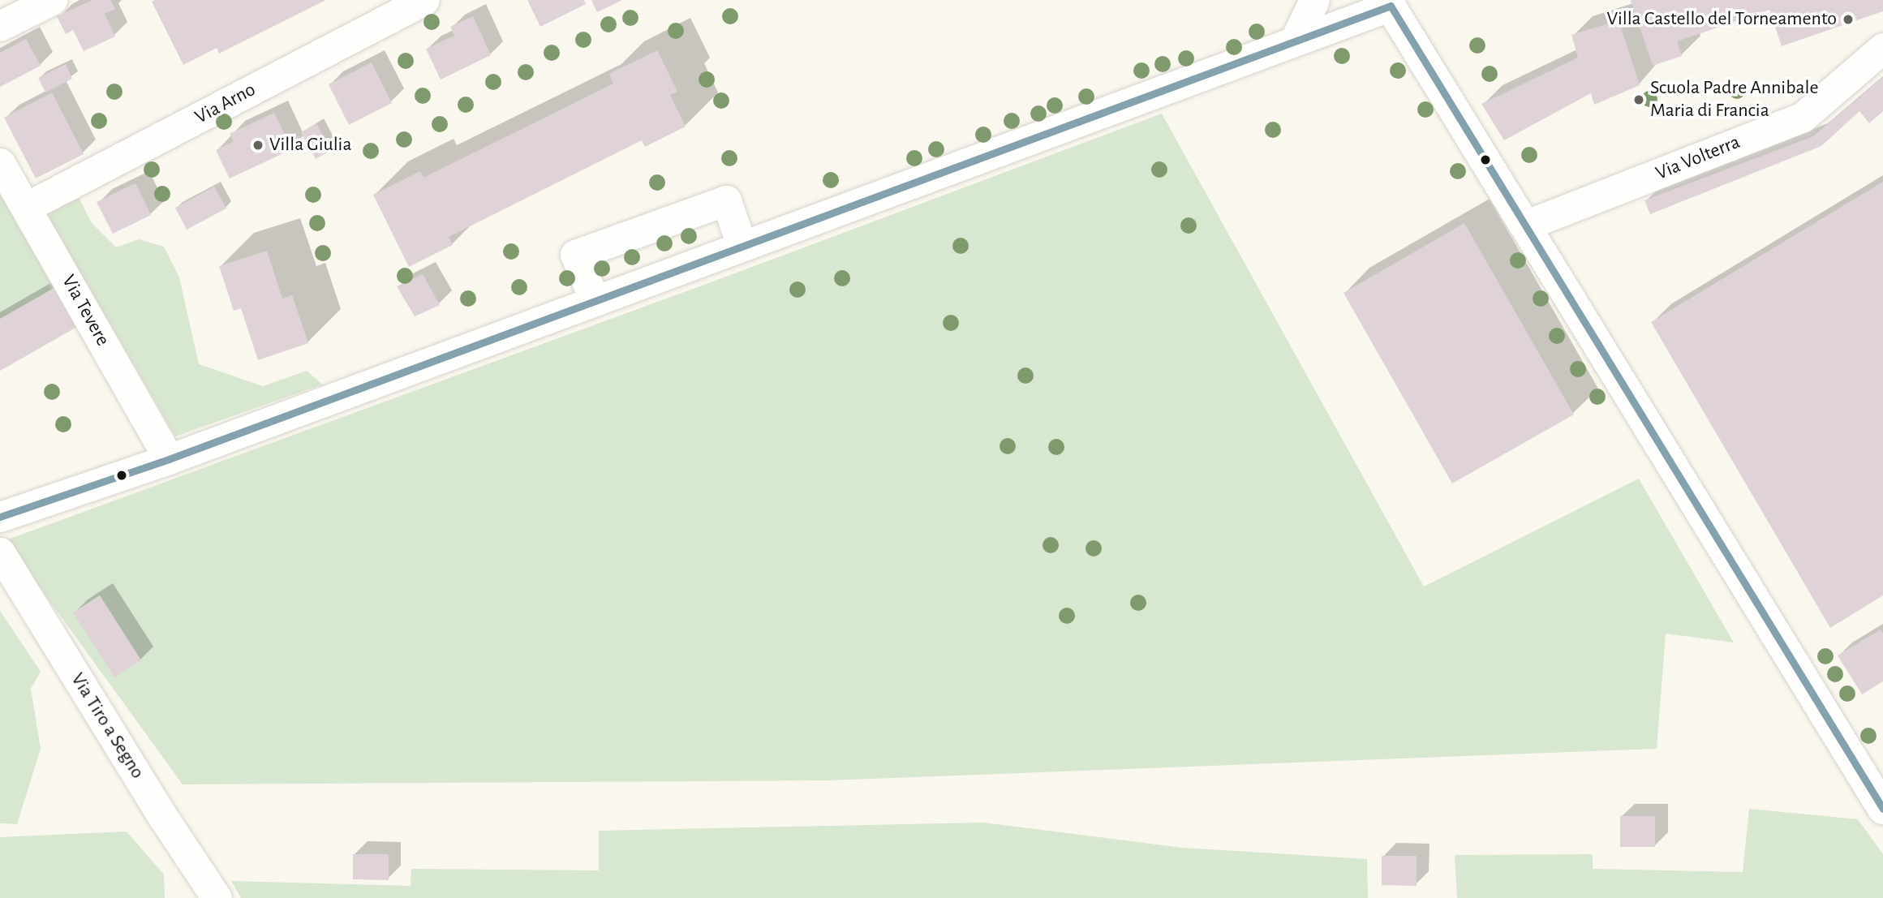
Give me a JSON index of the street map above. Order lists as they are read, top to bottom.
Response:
{
  "streets": {
    "street": [
      "Via Arno",
      "Via Volterra",
      "Via Tevere",
      "Via Tiro a Segno"
    ]
  },
  "crossings": [
    ["Via Arno", "Via Tevere"]
  ],
  "places": ["Villa Castello del Torneamento", "Scuola Padre Annibale Maria di Francia", "Villa Giulia"]
}
